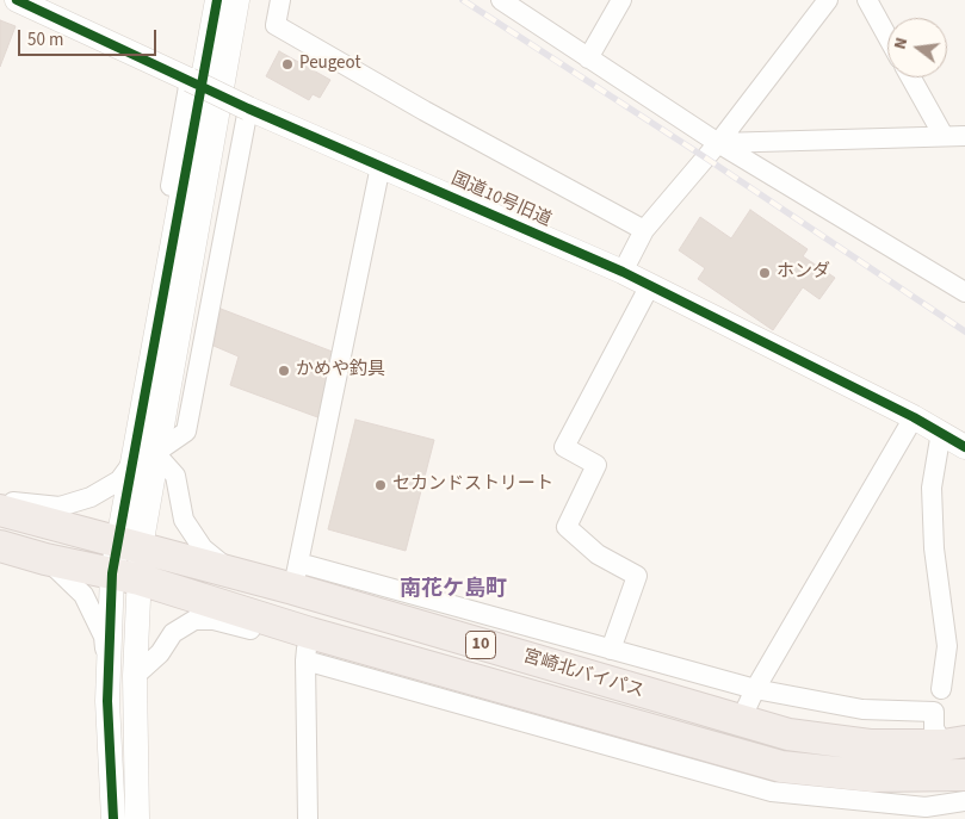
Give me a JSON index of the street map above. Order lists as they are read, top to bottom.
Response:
{
  "streets": {
    "highway": ["10", "宮崎北バイパス"],
    "street": ["国道10号旧道"]
  },
  "districts": ["南花ケ島町"],
  "places": [
    "Peugeot",
    "ホンダ",
    "かめや釣具",
    "セカンドストリート"
  ],
  "scale_bar": "50 m",
  "north": "left"
}
